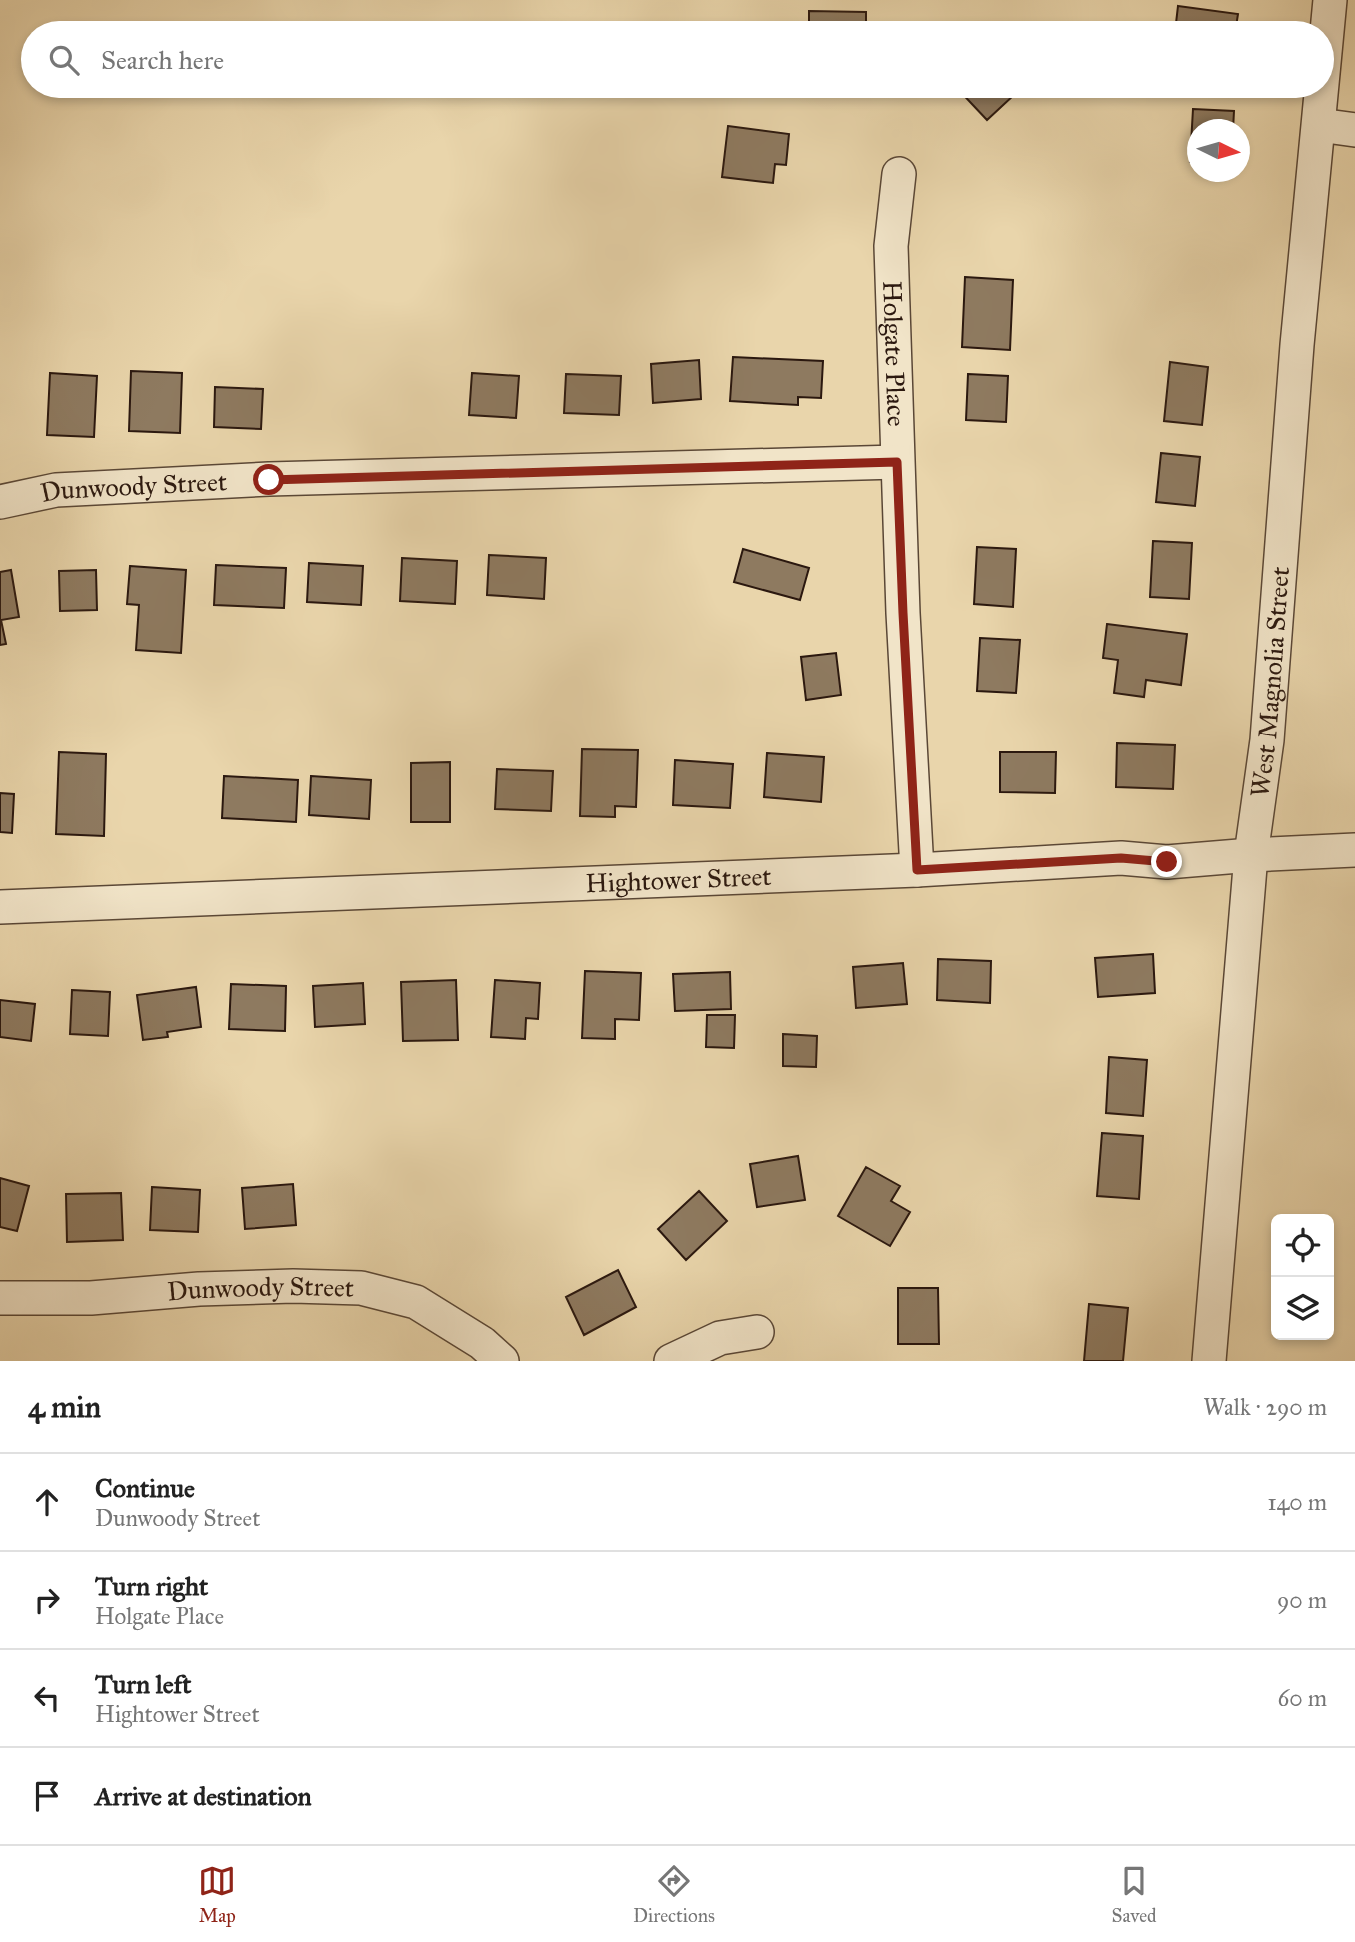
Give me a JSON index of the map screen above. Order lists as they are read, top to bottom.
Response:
{
  "streets": {
    "street": [
      "Holgate Place",
      "Dunwoody Street",
      "West Magnolia Street",
      "Hightower Street"
    ]
  },
  "crossings": [
    ["Holgate Place", "Dunwoody Street"],
    ["Holgate Place", "Hightower Street"],
    ["West Magnolia Street", "Hightower Street"]
  ],
  "north": "right",
  "page": {
    "search": "Search here",
    "heading": ["4 min", "Walk · 290 m"],
    "list": [
      ["Continue", "Dunwoody Street", "140 m"],
      ["Turn right", "Holgate Place", "90 m"],
      ["Turn left", "Hightower Street", "60 m"],
      "Arrive at destination"
    ],
    "nav": ["Map", "Directions", "Saved"]
  }
}
